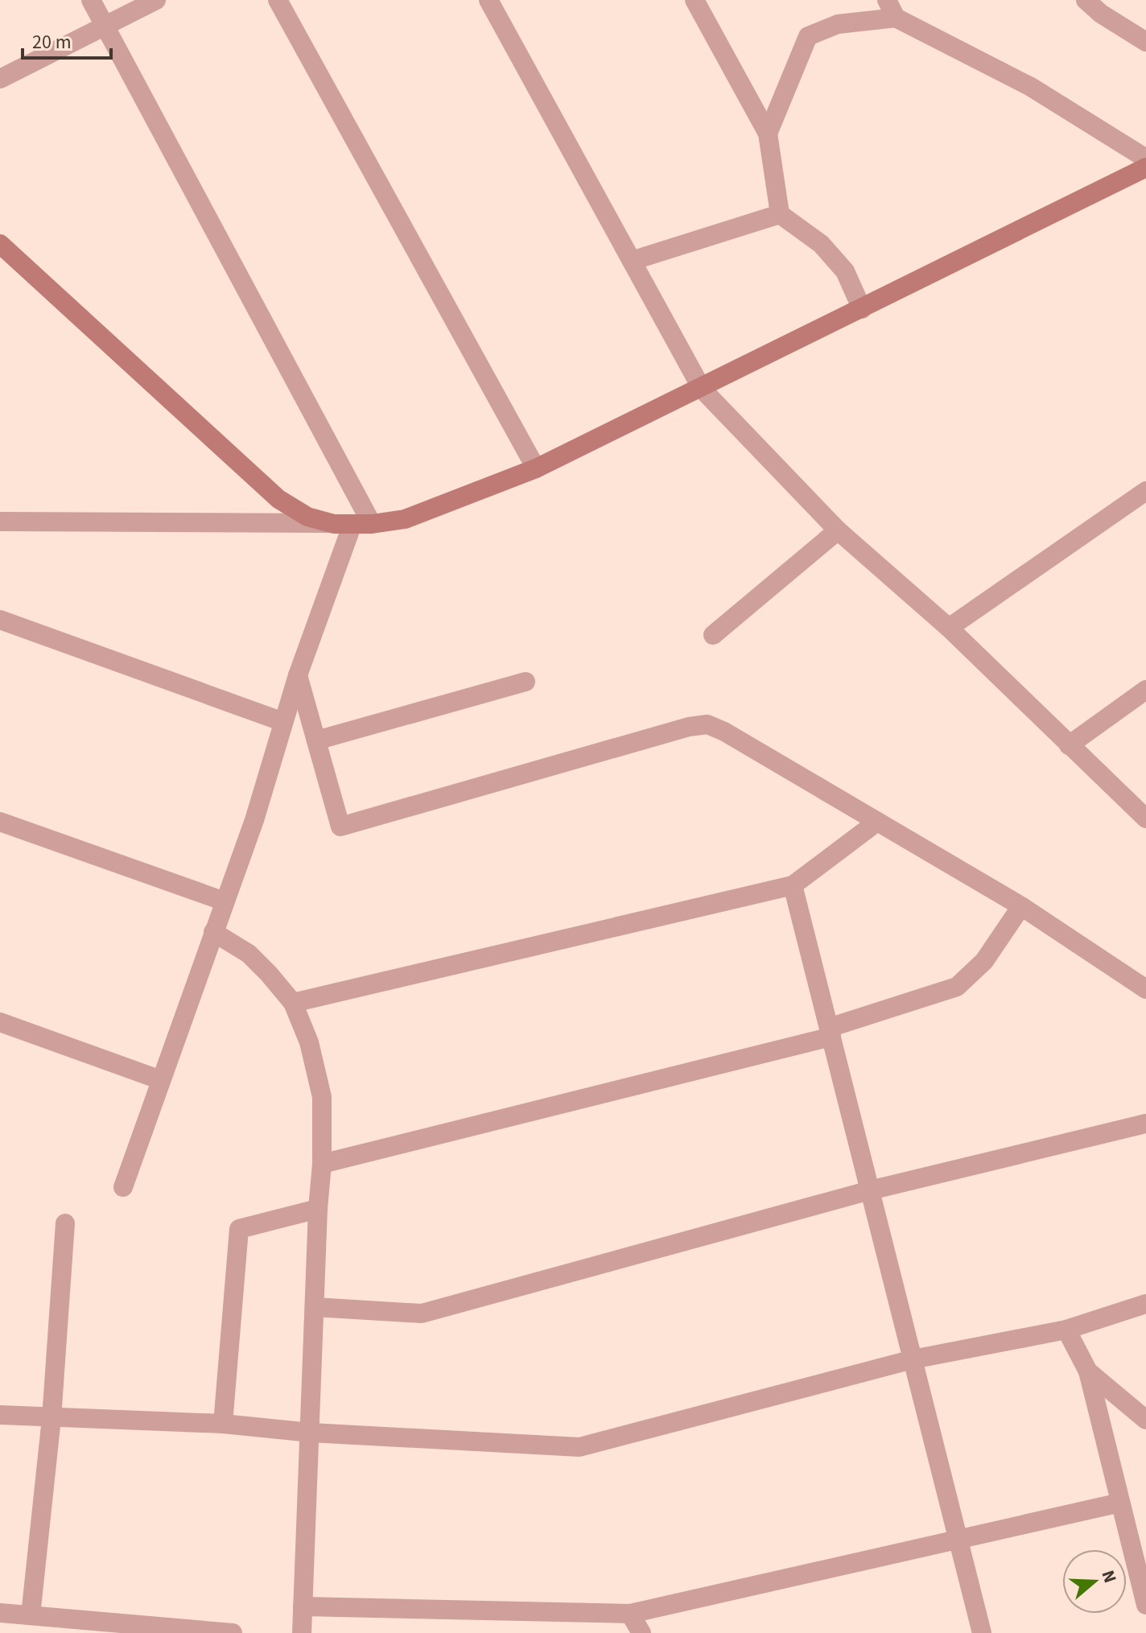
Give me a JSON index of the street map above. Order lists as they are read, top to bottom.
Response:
{
  "scale_bar": "20 m",
  "north": "right"
}
